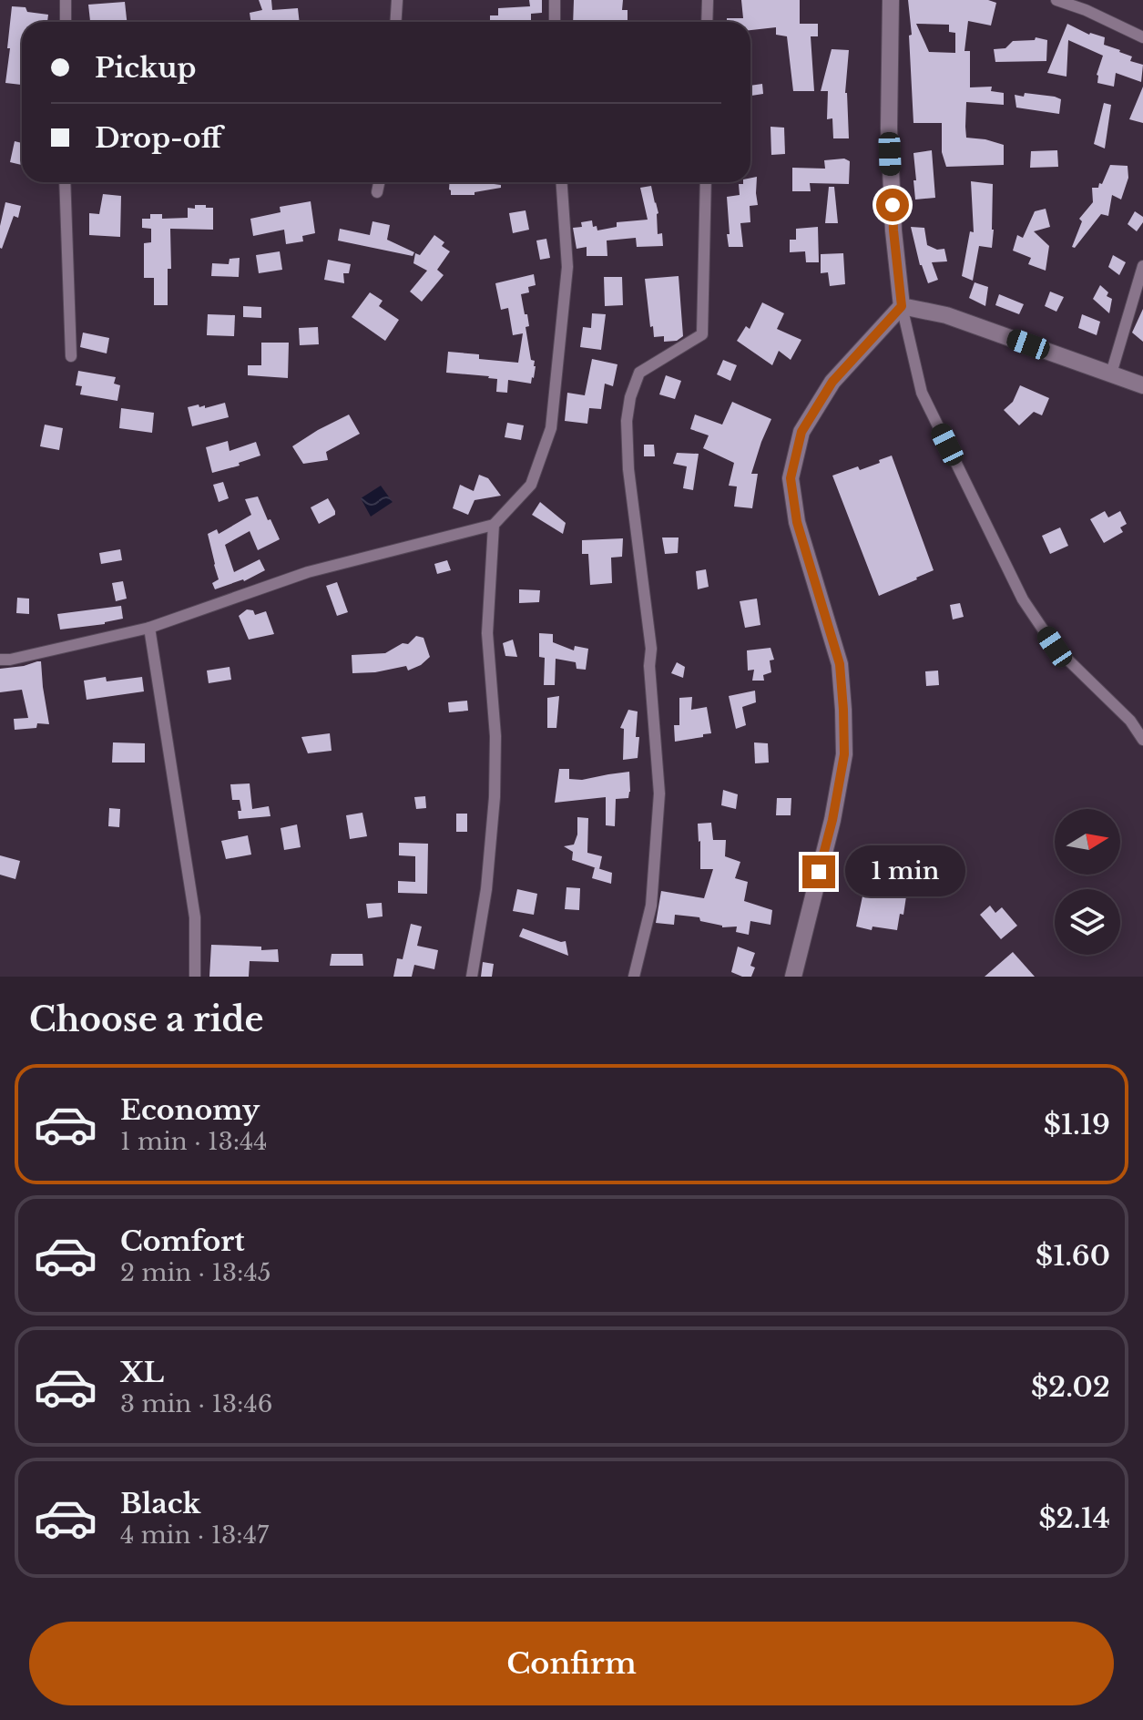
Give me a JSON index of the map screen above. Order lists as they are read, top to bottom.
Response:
{
  "north": "right",
  "page": {
    "banner": ["Pickup", "Drop-off"],
    "bubble": "1 min",
    "heading": "Choose a ride",
    "list": [
      {
        "name": "Economy",
        "note": "1 min · 13:44",
        "value": "$1.19"
      },
      {
        "name": "Comfort",
        "note": "2 min · 13:45",
        "value": "$1.60"
      },
      {
        "name": "XL",
        "note": "3 min · 13:46",
        "value": "$2.02"
      },
      {
        "name": "Black",
        "note": "4 min · 13:47",
        "value": "$2.14"
      }
    ],
    "buttons": "Confirm"
  }
}
